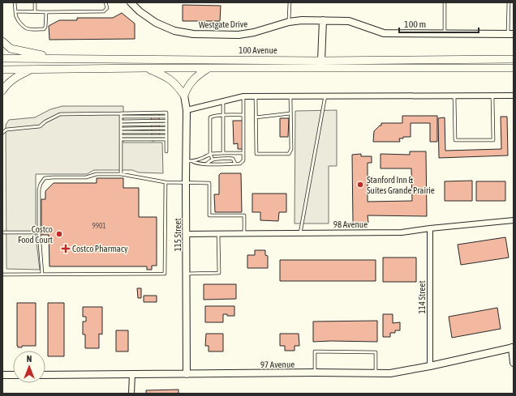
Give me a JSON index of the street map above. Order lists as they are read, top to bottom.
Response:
{
  "streets": {
    "main road": ["100 Avenue"],
    "street": [
      "Westgate Drive",
      "98 Avenue",
      "115 Street",
      "114 Street",
      "97 Avenue"
    ]
  },
  "crossings": [
    ["98 Avenue", "115 Street"],
    ["98 Avenue", "114 Street"],
    ["115 Street", "97 Avenue"],
    ["114 Street", "97 Avenue"]
  ],
  "places": {
    "other": ["Stanford Inn & Suites Grande Prairie", "Costco Food Court"],
    "health": ["Costco Pharmacy"]
  },
  "house_numbers": ["9901"],
  "scale_bar": "100 m",
  "north": "top"
}
